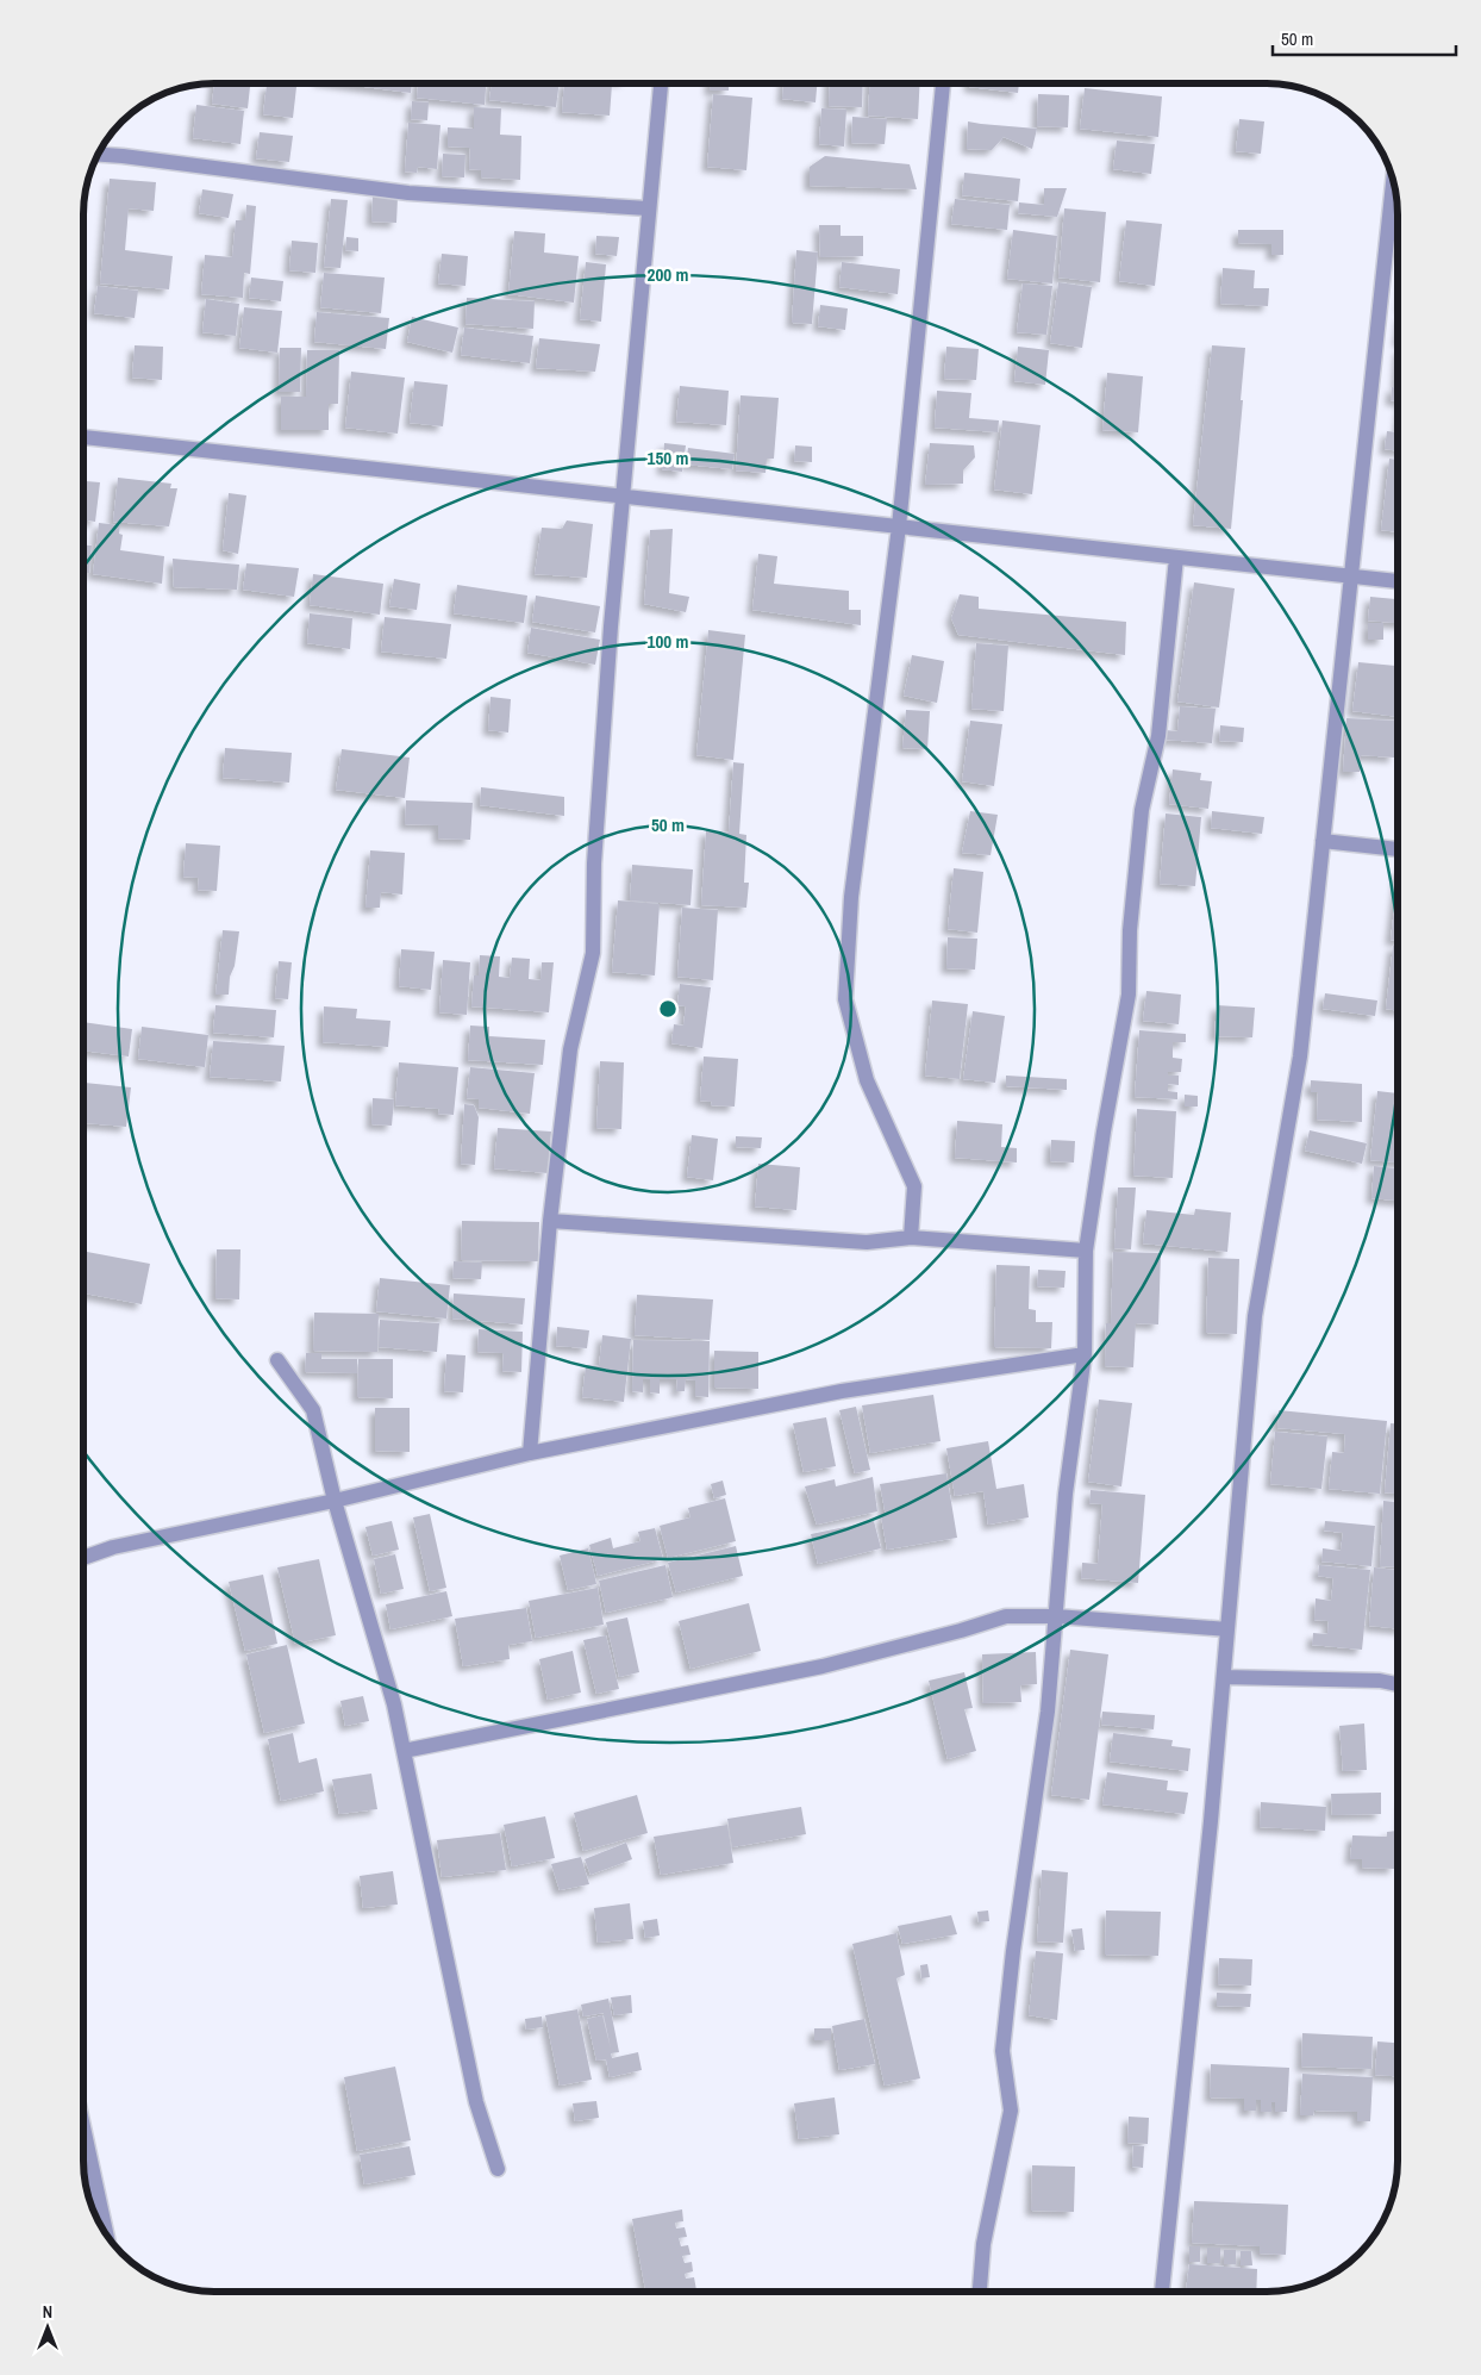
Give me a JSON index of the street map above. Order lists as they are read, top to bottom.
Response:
{
  "scale_bar": "50 m",
  "north": "top",
  "rings": [
    "200 m",
    "150 m",
    "100 m",
    "50 m"
  ]
}
